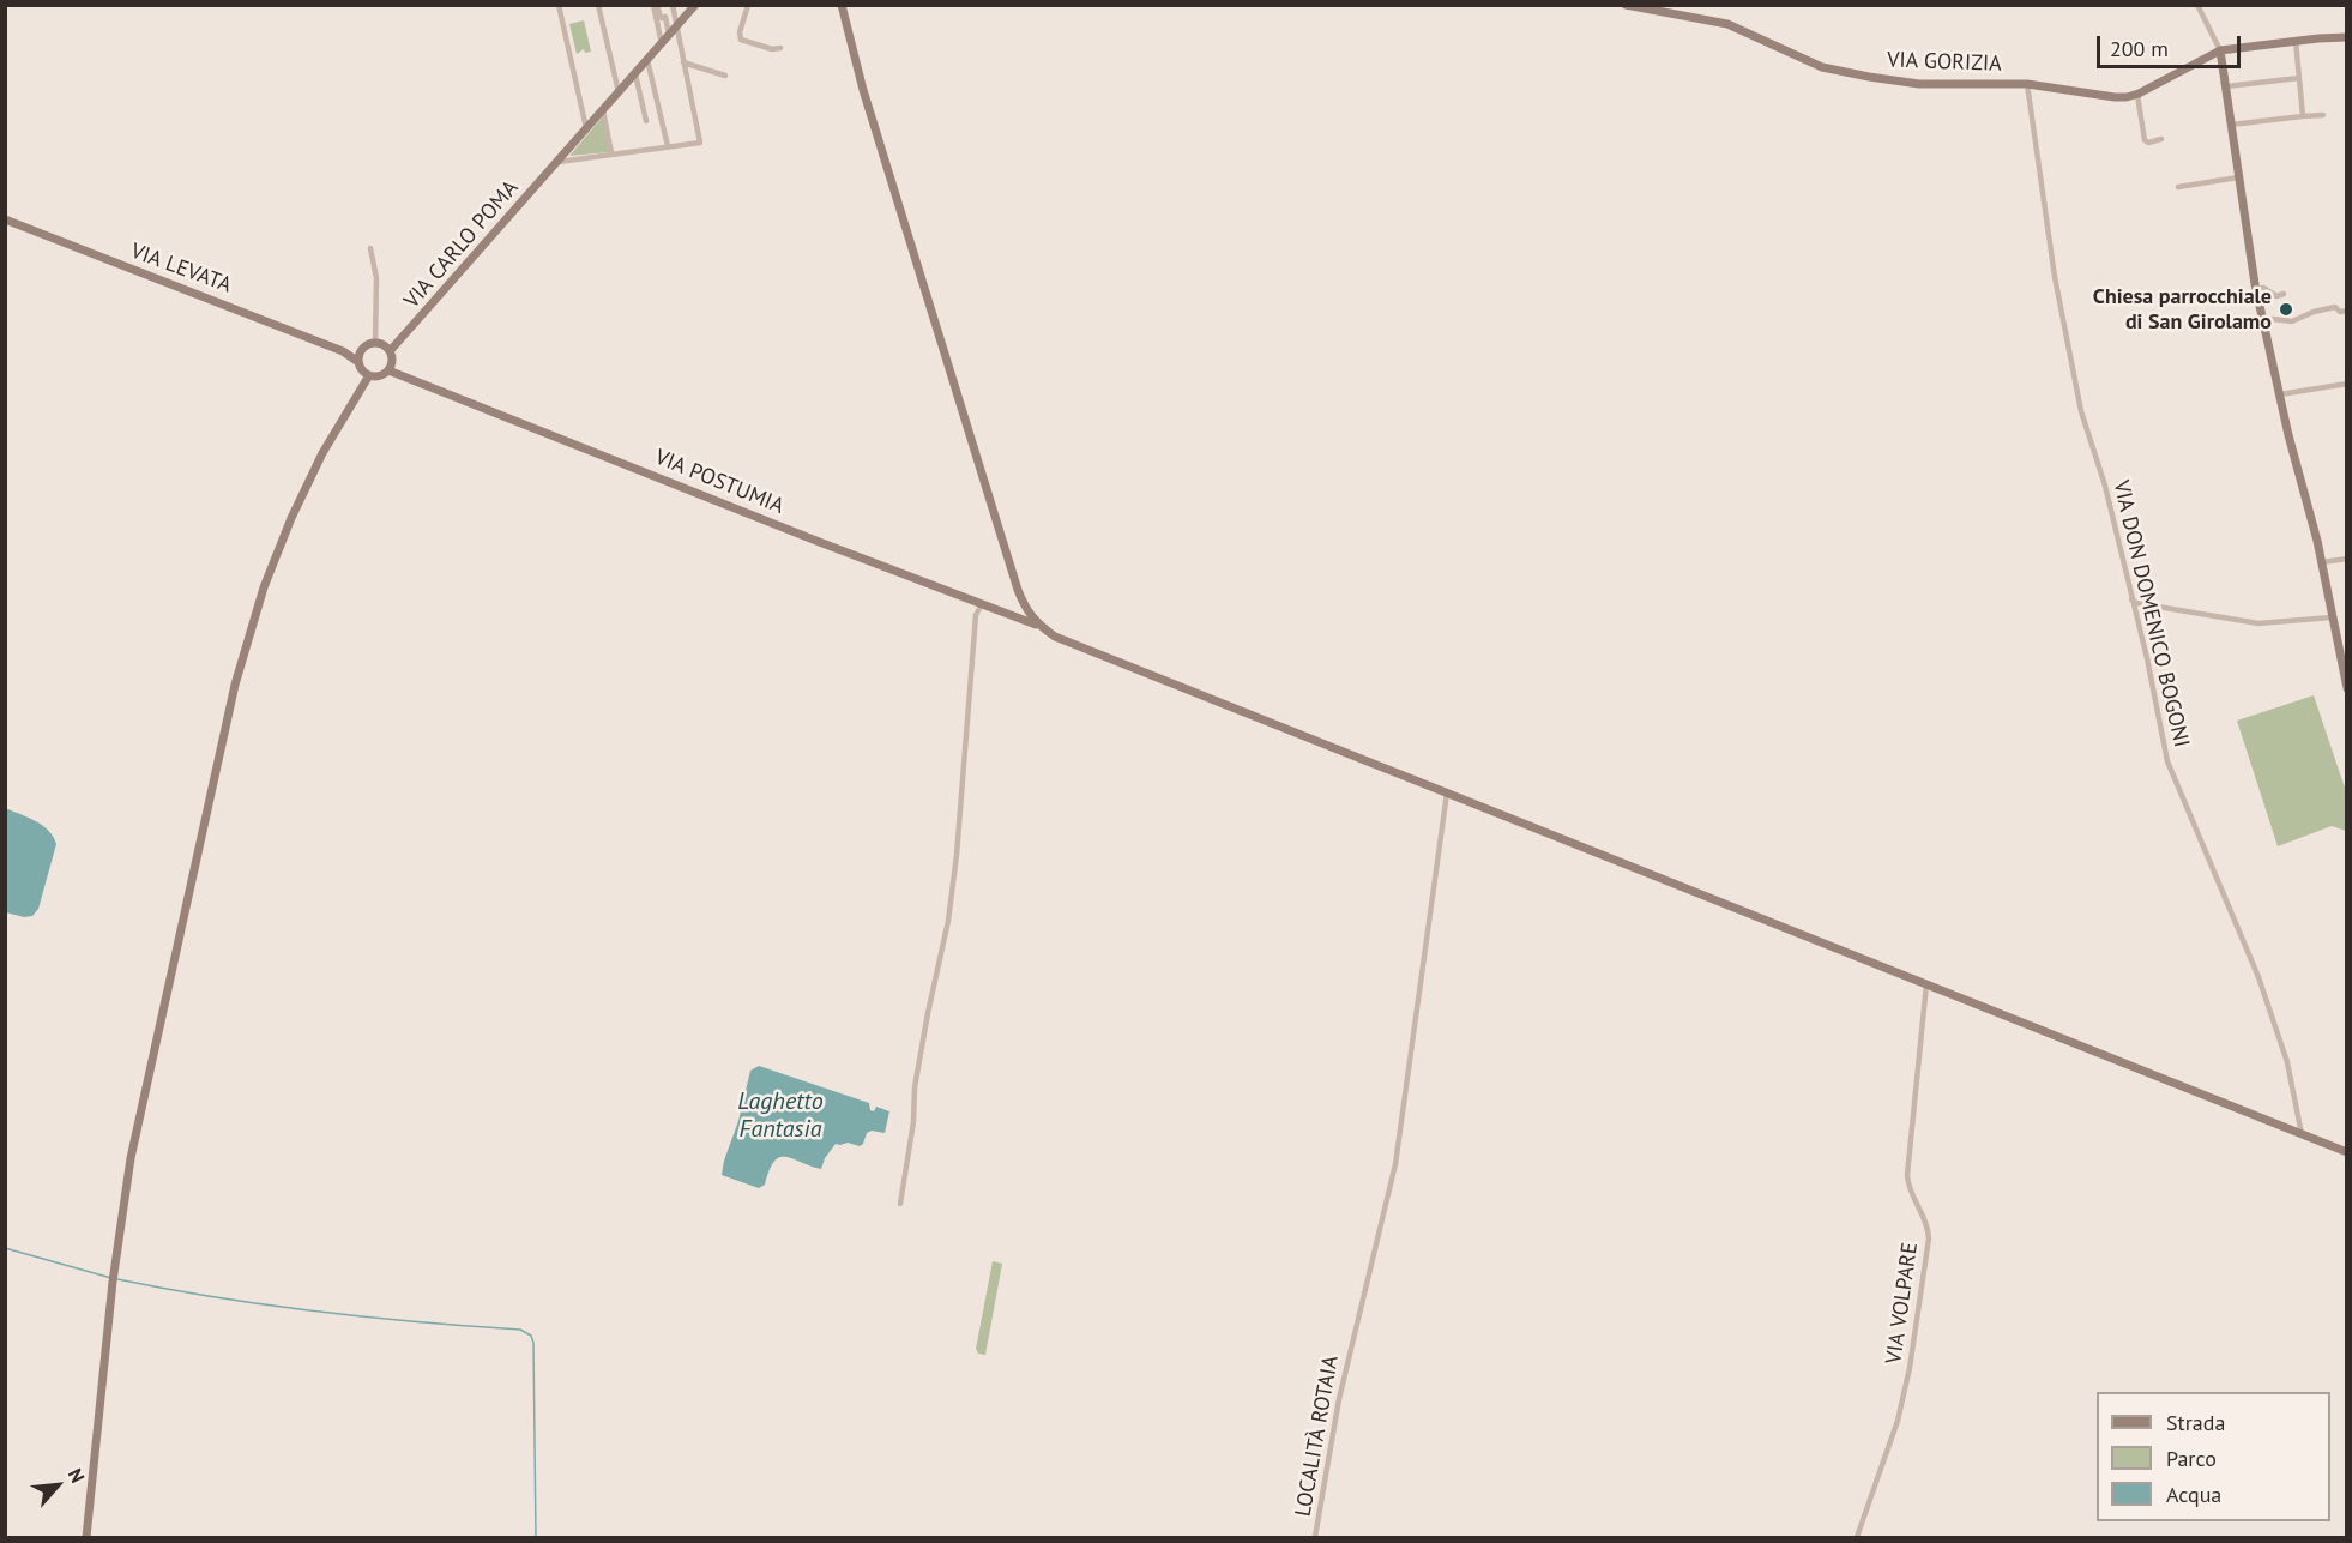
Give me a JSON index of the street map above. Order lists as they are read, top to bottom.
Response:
{
  "streets": {
    "main road": [
      "VIA GORIZIA",
      "VIA CARLO POMA",
      "VIA LEVATA",
      "VIA POSTUMIA"
    ],
    "street": ["VIA DON DOMENICO BOGONI", "VIA VOLPARE", "LOCALITÀ ROTAIA"]
  },
  "crossings": [
    ["VIA GORIZIA", "VIA DON DOMENICO BOGONI"],
    ["VIA CARLO POMA", "VIA LEVATA"],
    ["VIA CARLO POMA", "VIA POSTUMIA"],
    ["VIA LEVATA", "VIA POSTUMIA"],
    ["VIA POSTUMIA", "VIA DON DOMENICO BOGONI"],
    ["VIA POSTUMIA", "VIA VOLPARE"],
    ["VIA POSTUMIA", "LOCALITÀ ROTAIA"]
  ],
  "water": ["Laghetto Fantasia"],
  "places": ["Chiesa parrocchiale di San Girolamo"],
  "legend": ["Strada", "Parco", "Acqua"],
  "scale_bar": "200 m",
  "north": "top right"
}
